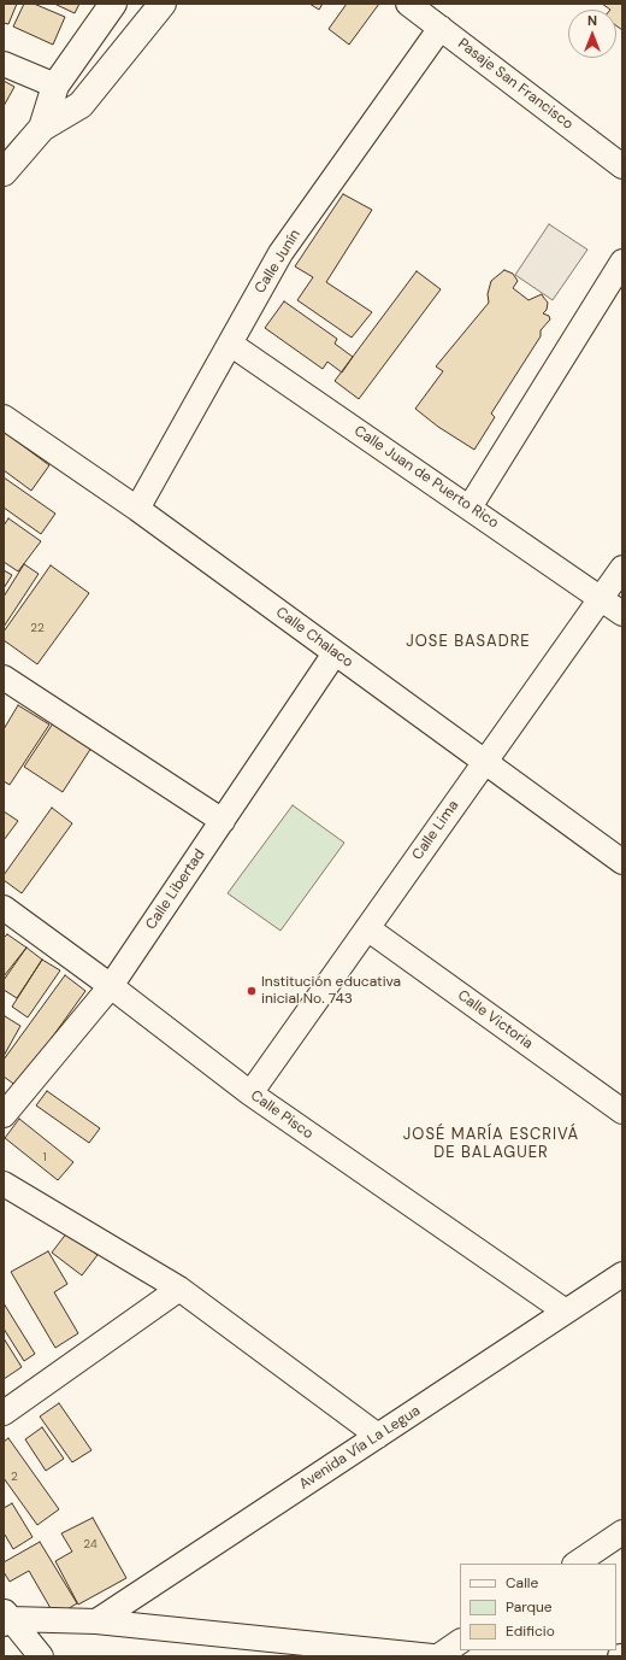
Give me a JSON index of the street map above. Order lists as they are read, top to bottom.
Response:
{
  "streets": {
    "street": [
      "Pasaje San Francisco",
      "Calle Junín",
      "Calle Juan de Puerto Rico",
      "Calle Chalaco",
      "Calle Lima",
      "Calle Libertad",
      "Calle Victoria",
      "Calle Pisco",
      "Avenida Vía La Legua"
    ]
  },
  "crossings": [
    ["Pasaje San Francisco", "Calle Junín"],
    ["Calle Junín", "Calle Juan de Puerto Rico"],
    ["Calle Junín", "Calle Chalaco"],
    ["Calle Juan de Puerto Rico", "Calle Lima"],
    ["Calle Chalaco", "Calle Lima"],
    ["Calle Chalaco", "Calle Libertad"],
    ["Calle Lima", "Calle Victoria"],
    ["Calle Lima", "Calle Pisco"],
    ["Calle Libertad", "Calle Pisco"],
    ["Calle Pisco", "Avenida Vía La Legua"]
  ],
  "districts": ["JOSE BASADRE", "JOSÉ MARÍA ESCRIVÁ DE BALAGUER"],
  "places": ["Institución educativa inicial No. 743"],
  "house_numbers": [
    "22",
    "1",
    "2",
    "24"
  ],
  "legend": ["Calle", "Parque", "Edificio"],
  "north": "top"
}
